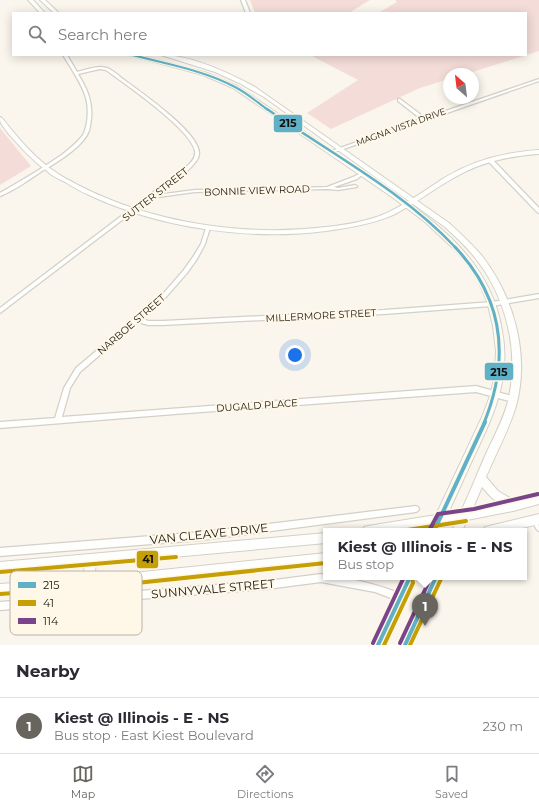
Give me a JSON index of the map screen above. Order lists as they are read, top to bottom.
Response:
{
  "streets": {
    "street": [
      "MAGNA VISTA DRIVE",
      "BONNIE VIEW ROAD",
      "SUTTER STREET",
      "MILLERMORE STREET",
      "NARBOE STREET",
      "DUGALD PLACE",
      "VAN CLEAVE DRIVE",
      "SUNNYVALE STREET"
    ]
  },
  "crossings": [
    ["BONNIE VIEW ROAD", "SUTTER STREET"],
    ["MILLERMORE STREET", "NARBOE STREET"],
    ["NARBOE STREET", "DUGALD PLACE"]
  ],
  "lines": ["transit line 215", "transit line 114", "transit line 41"],
  "legend": ["215", "41", "114"],
  "north": "top left",
  "page": {
    "search": "Search here",
    "popup": ["Kiest @ Illinois - E - NS", "Bus stop"],
    "pins": "1",
    "heading": "Nearby",
    "list": [
      {
        "mark": "1",
        "name": "Kiest @ Illinois - E - NS",
        "note": "Bus stop · East Kiest Boulevard",
        "value": "230 m"
      }
    ],
    "nav": ["Map", "Directions", "Saved"]
  }
}
